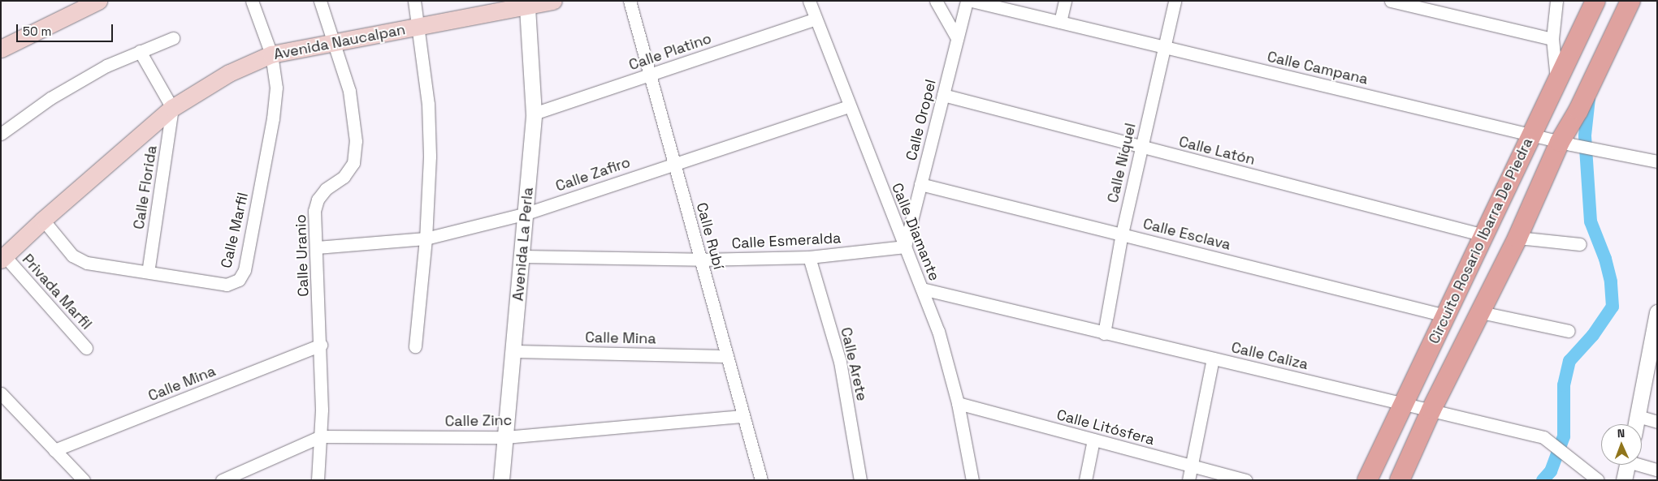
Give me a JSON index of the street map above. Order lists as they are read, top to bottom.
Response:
{
  "streets": {
    "main road": ["Avenida Naucalpan", "Circuito Rosario Ibarra De Piedra"],
    "street": [
      "Calle Platino",
      "Calle Campana",
      "Calle Oropel",
      "Calle Latón",
      "Calle Níquel",
      "Calle Zafiro",
      "Calle Florida",
      "Calle Marfil",
      "Calle Diamante",
      "Calle Esclava",
      "Calle Rubí",
      "Calle Esmeralda",
      "Avenida La Perla",
      "Calle Uranio",
      "Privada Marfil",
      "Calle Mina",
      "Calle Caliza",
      "Calle Arete",
      "Calle Zinc",
      "Calle Litósfera"
    ]
  },
  "crossings": [
    ["Avenida Naucalpan", "Calle Florida"],
    ["Avenida Naucalpan", "Calle Marfil"],
    ["Avenida Naucalpan", "Avenida La Perla"],
    ["Avenida Naucalpan", "Calle Uranio"],
    ["Avenida Naucalpan", "Privada Marfil"],
    ["Calle Platino", "Calle Diamante"],
    ["Calle Platino", "Calle Rubí"],
    ["Calle Platino", "Avenida La Perla"],
    ["Calle Campana", "Calle Níquel"],
    ["Calle Campana", "Circuito Rosario Ibarra De Piedra"],
    ["Calle Oropel", "Calle Latón"],
    ["Calle Oropel", "Calle Diamante"],
    ["Calle Oropel", "Calle Esclava"],
    ["Calle Oropel", "Calle Esmeralda"],
    ["Calle Latón", "Calle Níquel"],
    ["Calle Latón", "Circuito Rosario Ibarra De Piedra"],
    ["Calle Níquel", "Calle Esclava"],
    ["Calle Níquel", "Calle Caliza"],
    ["Calle Zafiro", "Calle Diamante"],
    ["Calle Zafiro", "Calle Rubí"],
    ["Calle Zafiro", "Avenida La Perla"],
    ["Calle Zafiro", "Calle Uranio"],
    ["Calle Florida", "Calle Marfil"],
    ["Calle Diamante", "Calle Esmeralda"],
    ["Calle Diamante", "Calle Caliza"],
    ["Calle Diamante", "Calle Litósfera"],
    ["Calle Esclava", "Circuito Rosario Ibarra De Piedra"],
    ["Calle Rubí", "Calle Esmeralda"],
    ["Calle Rubí", "Calle Mina"],
    ["Calle Rubí", "Calle Zinc"],
    ["Calle Esmeralda", "Avenida La Perla"],
    ["Calle Esmeralda", "Calle Arete"],
    ["Circuito Rosario Ibarra De Piedra", "Calle Caliza"],
    ["Avenida La Perla", "Calle Mina"],
    ["Avenida La Perla", "Calle Zinc"],
    ["Calle Uranio", "Calle Mina"],
    ["Calle Uranio", "Calle Zinc"]
  ],
  "scale_bar": "50 m",
  "north": "top"
}
